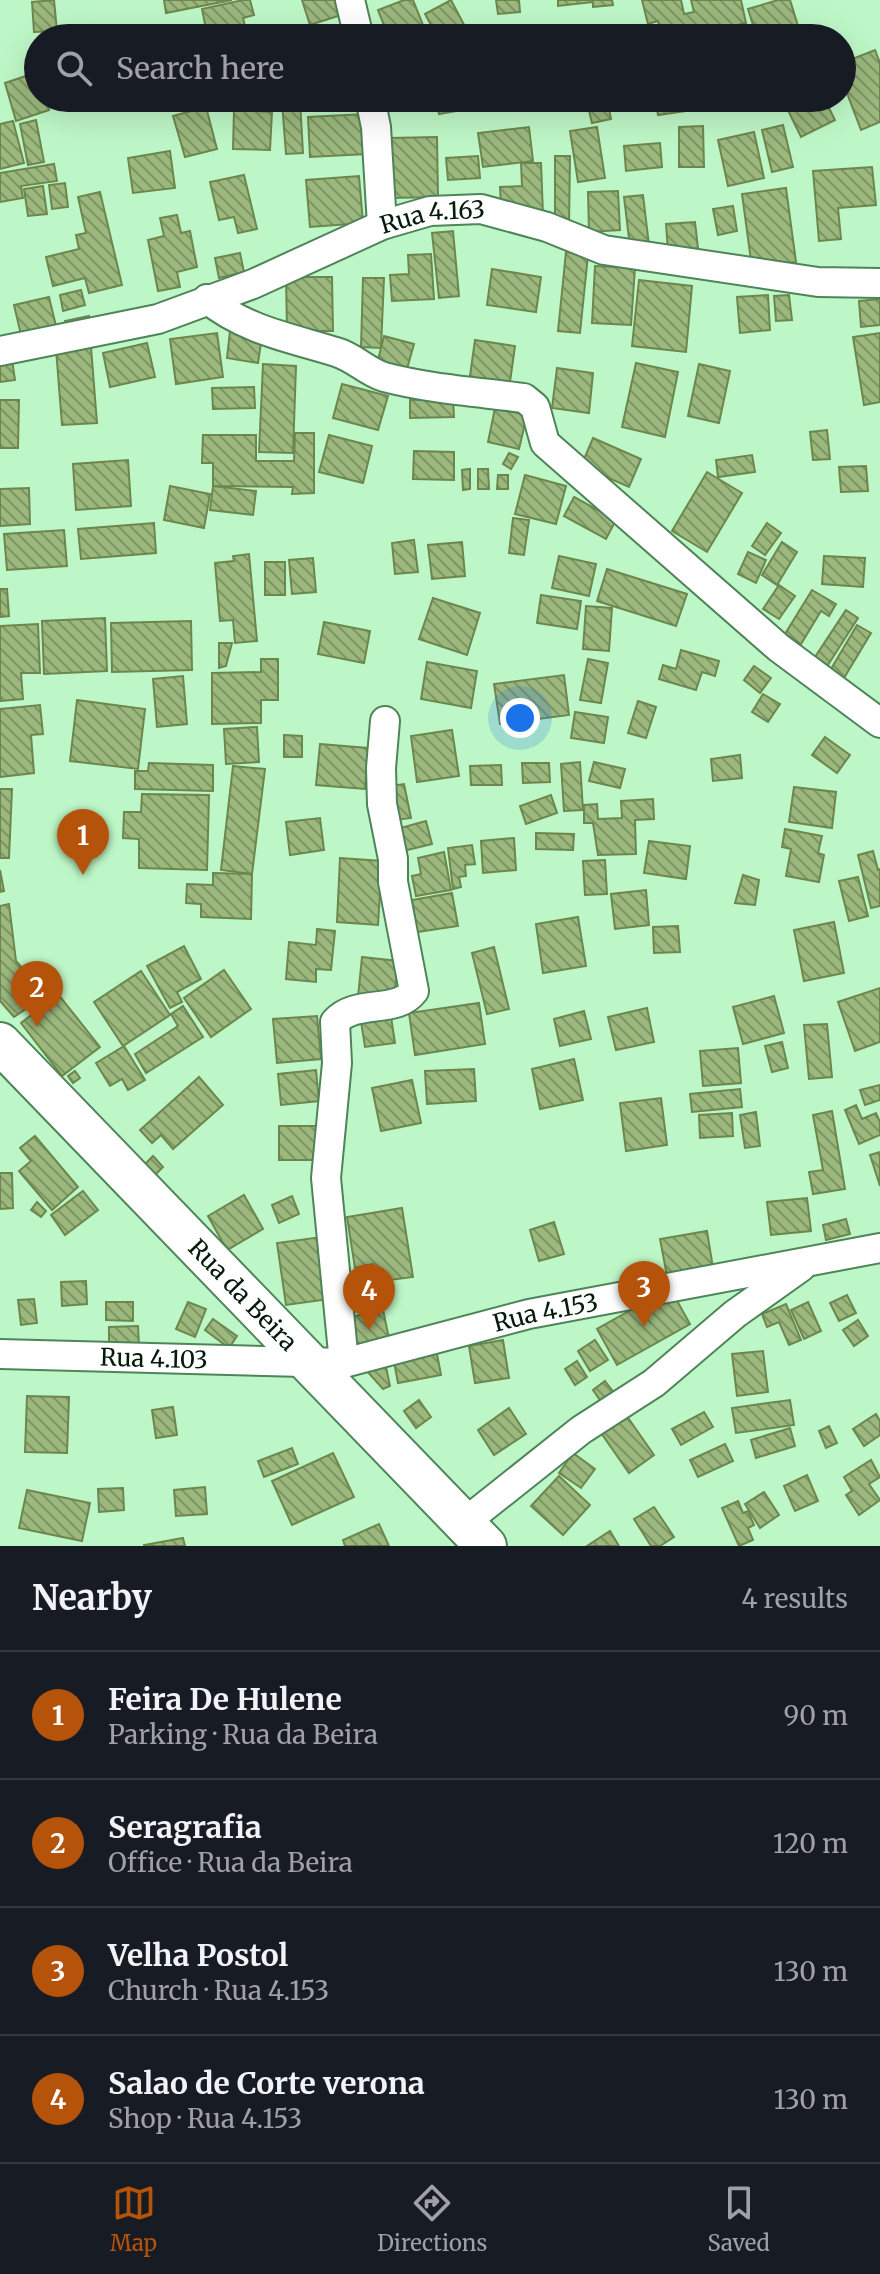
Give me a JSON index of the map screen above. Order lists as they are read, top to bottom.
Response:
{
  "streets": {
    "main road": ["Rua da Beira"],
    "street": ["Rua 4.163", "Rua 4.153", "Rua 4.103"]
  },
  "crossings": [
    ["Rua da Beira", "Rua 4.153"],
    ["Rua da Beira", "Rua 4.103"],
    ["Rua 4.153", "Rua 4.103"]
  ],
  "page": {
    "search": "Search here",
    "pins": [
      "1",
      "2",
      "3",
      "4"
    ],
    "heading": ["Nearby", "4 results"],
    "list": [
      {
        "mark": "1",
        "name": "Feira De Hulene",
        "note": "Parking · Rua da Beira",
        "value": "90 m"
      },
      {
        "mark": "2",
        "name": "Seragrafia",
        "note": "Office · Rua da Beira",
        "value": "120 m"
      },
      {
        "mark": "3",
        "name": "Velha Postol",
        "note": "Church · Rua 4.153",
        "value": "130 m"
      },
      {
        "mark": "4",
        "name": "Salao de Corte verona",
        "note": "Shop · Rua 4.153",
        "value": "130 m"
      }
    ],
    "nav": ["Map", "Directions", "Saved"]
  }
}
